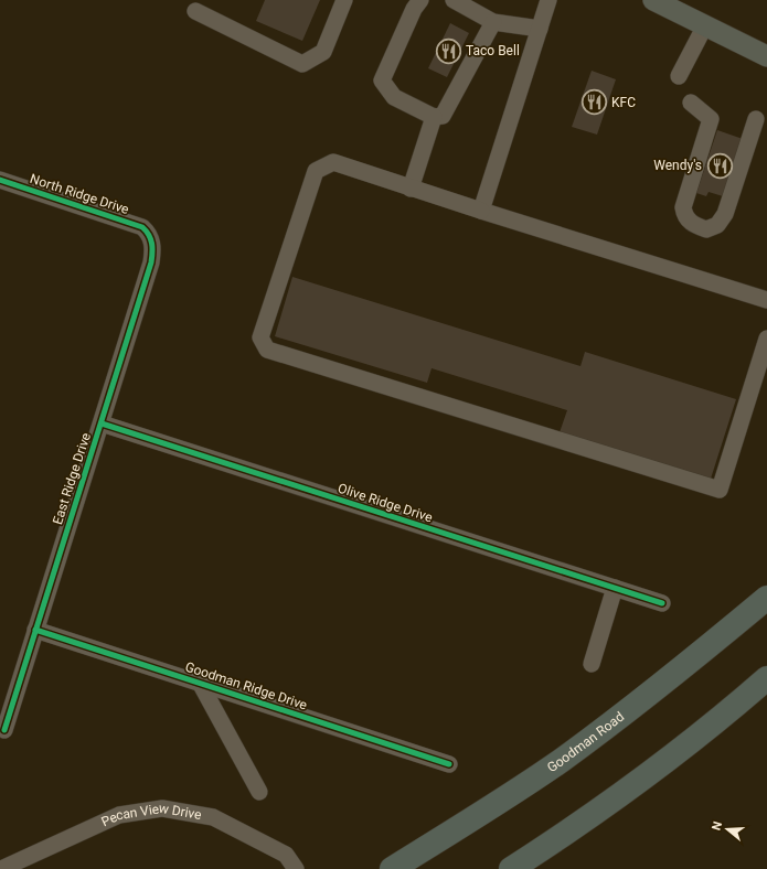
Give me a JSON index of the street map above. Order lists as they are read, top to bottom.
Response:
{
  "streets": {
    "highway": ["Goodman Road"],
    "street": [
      "North Ridge Drive",
      "East Ridge Drive",
      "Olive Ridge Drive",
      "Goodman Ridge Drive",
      "Pecan View Drive"
    ]
  },
  "crossings": [
    ["North Ridge Drive", "East Ridge Drive"],
    ["East Ridge Drive", "Olive Ridge Drive"],
    ["East Ridge Drive", "Goodman Ridge Drive"]
  ],
  "places": {
    "restaurant": ["Taco Bell", "KFC", "Wendy's"]
  },
  "north": "left"
}
